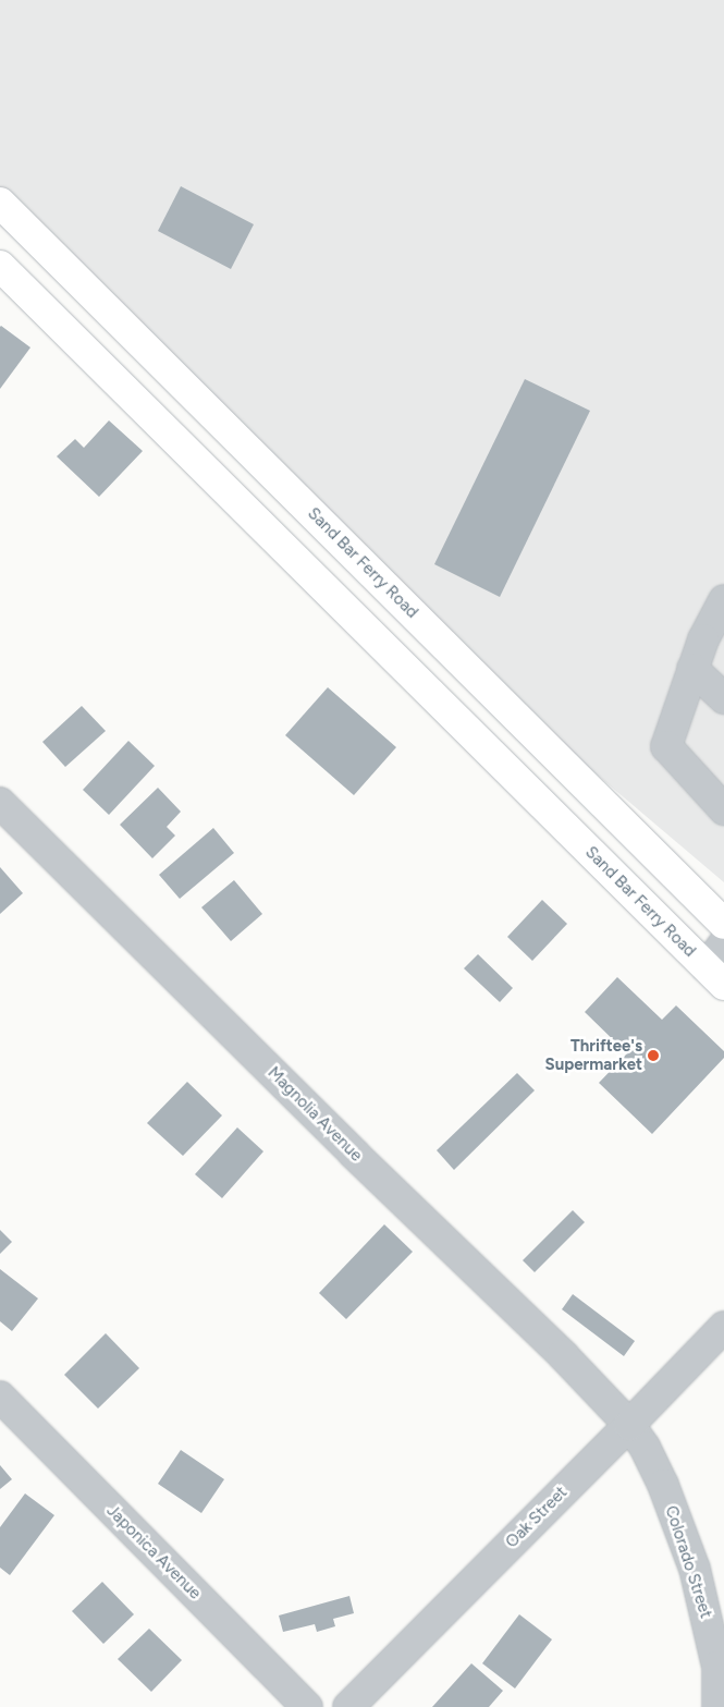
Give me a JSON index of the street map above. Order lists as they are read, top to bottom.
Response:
{
  "streets": {
    "main road": ["Sand Bar Ferry Road"],
    "street": [
      "Magnolia Avenue",
      "Oak Street",
      "Japonica Avenue",
      "Colorado Street"
    ]
  },
  "crossings": [
    ["Magnolia Avenue", "Oak Street"],
    ["Magnolia Avenue", "Colorado Street"],
    ["Oak Street", "Colorado Street"]
  ],
  "places": ["Thriftee's Supermarket"]
}
